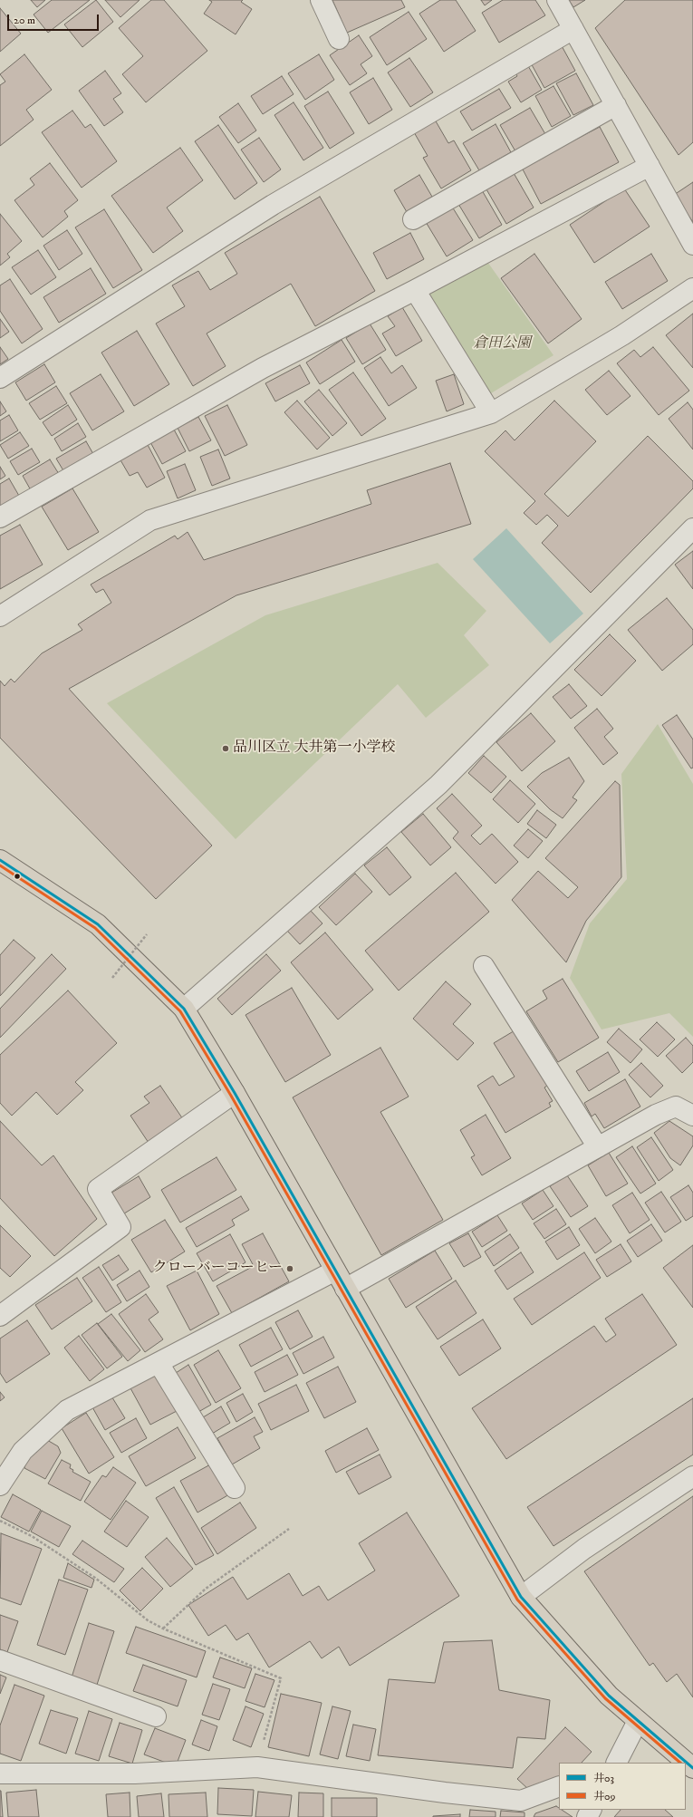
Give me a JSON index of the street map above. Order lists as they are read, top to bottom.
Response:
{
  "parks": ["倉田公園"],
  "places": ["品川区立 大井第一小学校", "クローバーコーヒー"],
  "lines": ["transit line 井03", "transit line 井09"],
  "legend": ["井03", "井09"],
  "scale_bar": "20 m"
}
